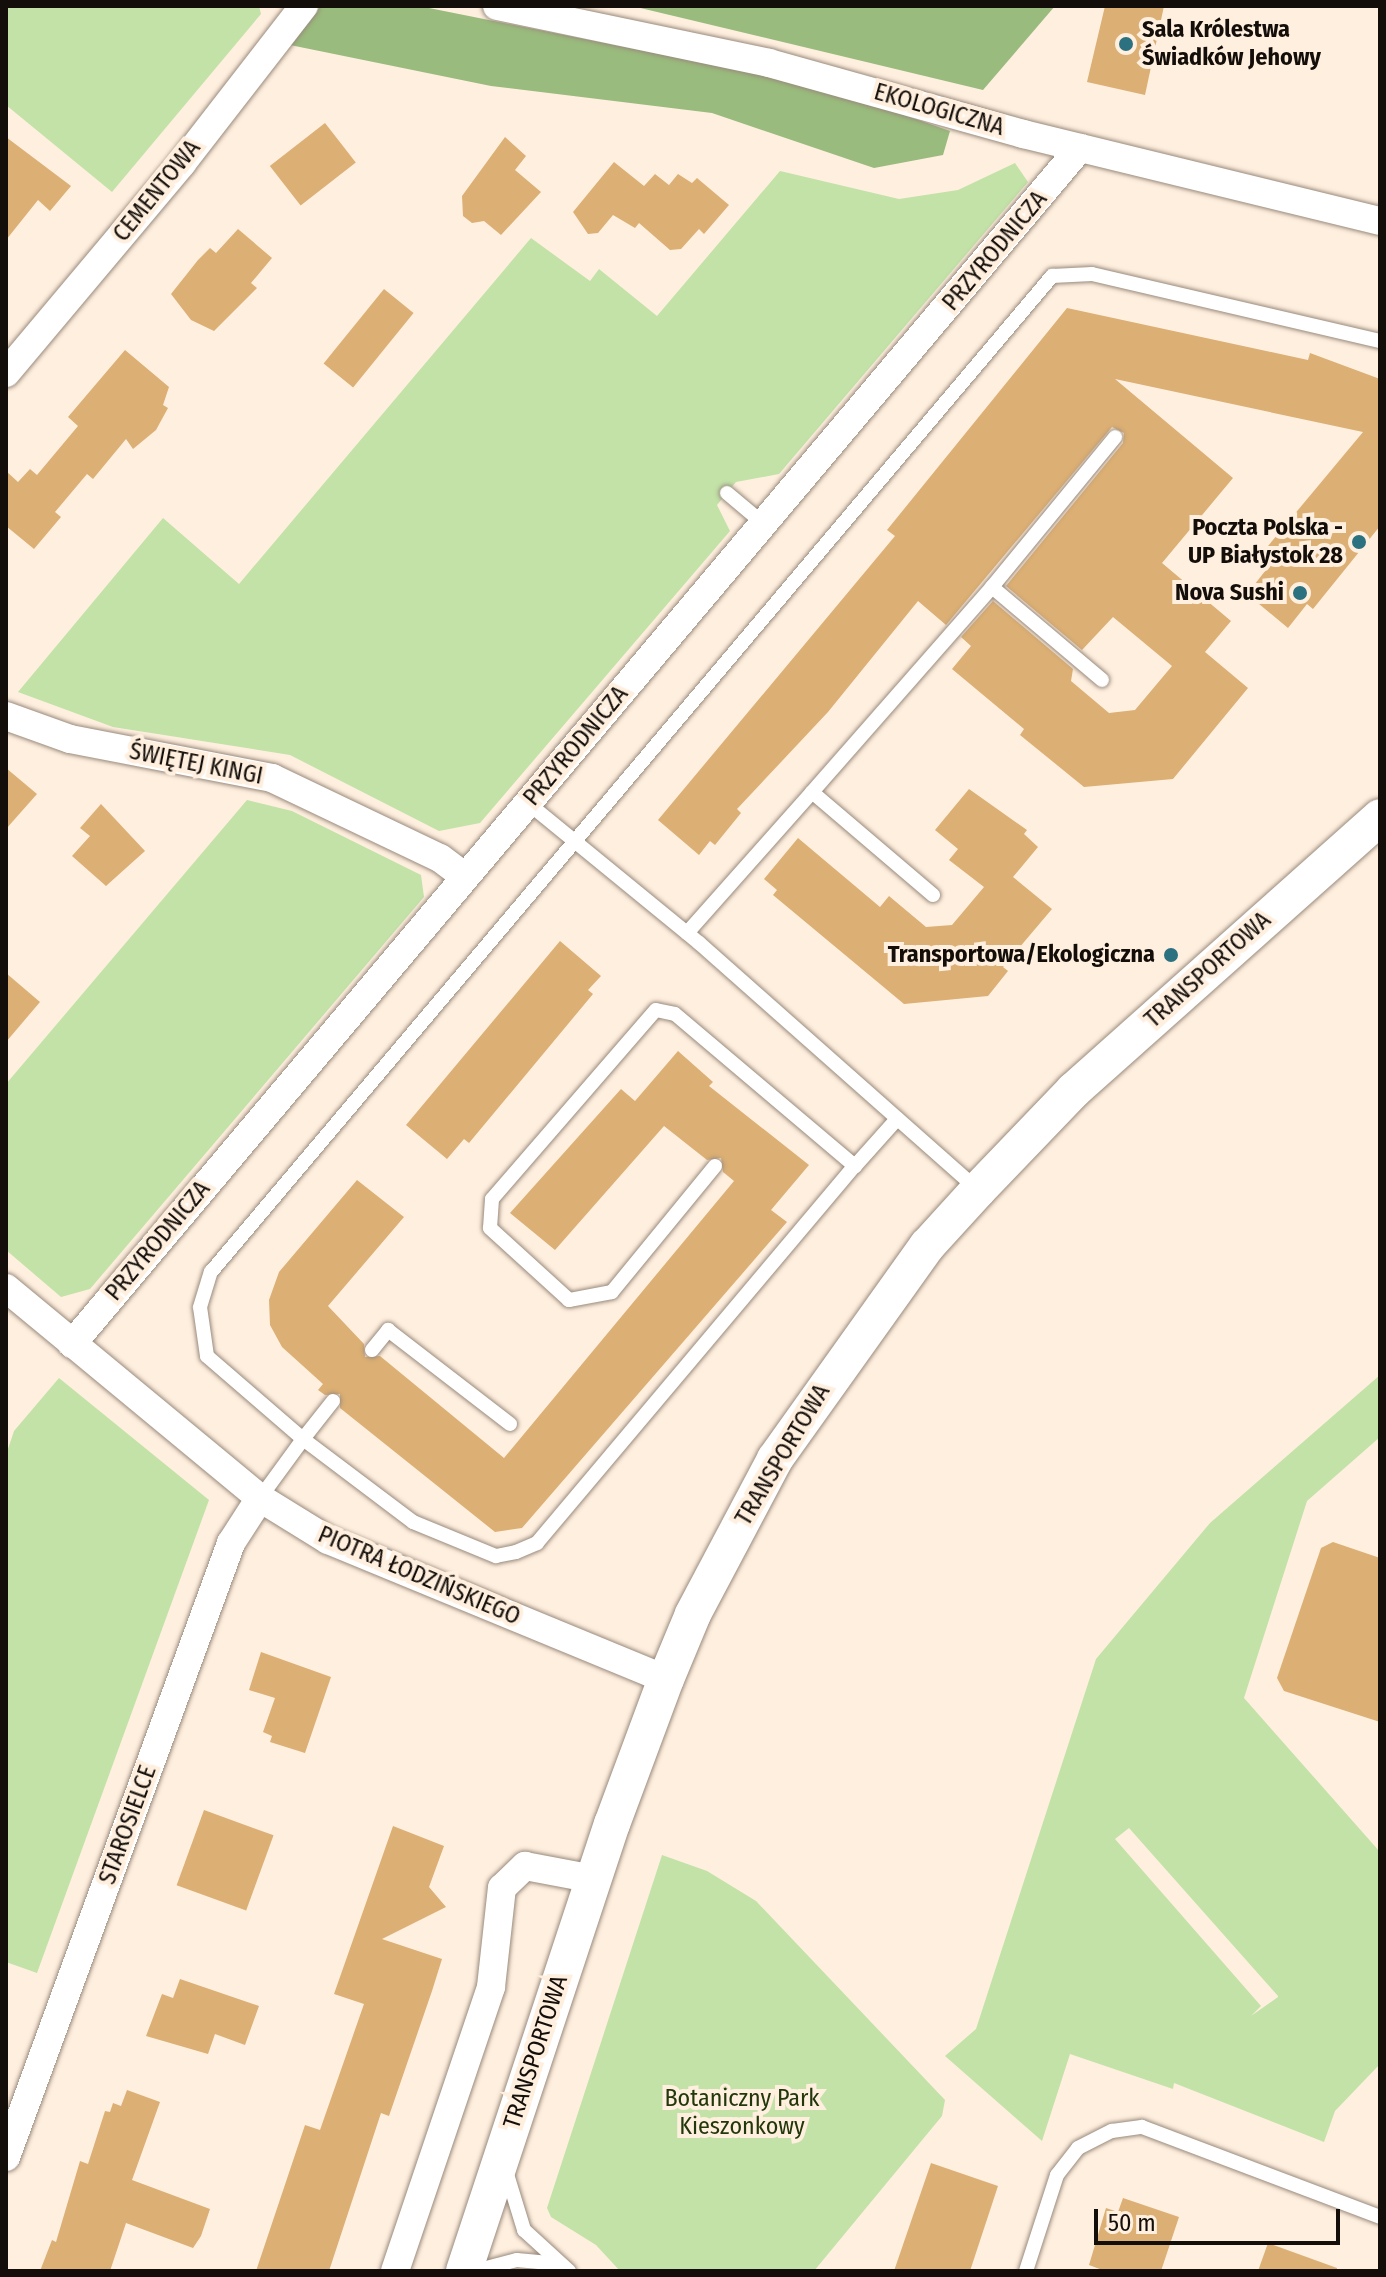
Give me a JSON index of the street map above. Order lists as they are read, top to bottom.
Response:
{
  "streets": {
    "street": [
      "EKOLOGICZNA",
      "CEMENTOWA",
      "PRZYRODNICZA",
      "ŚWIĘTEJ KINGI",
      "TRANSPORTOWA",
      "PIOTRA ŁODZIŃSKIEGO",
      "STAROSIELCE"
    ]
  },
  "crossings": [
    ["EKOLOGICZNA", "PRZYRODNICZA"],
    ["PRZYRODNICZA", "ŚWIĘTEJ KINGI"],
    ["PRZYRODNICZA", "PIOTRA ŁODZIŃSKIEGO"],
    ["TRANSPORTOWA", "PIOTRA ŁODZIŃSKIEGO"],
    ["PIOTRA ŁODZIŃSKIEGO", "STAROSIELCE"]
  ],
  "parks": ["Botaniczny Park Kieszonkowy"],
  "places": [
    "Sala Królestwa Świadków Jehowy",
    "Poczta Polska - UP Białystok 28",
    "Nova Sushi",
    "Transportowa/Ekologiczna"
  ],
  "scale_bar": "50 m"
}
